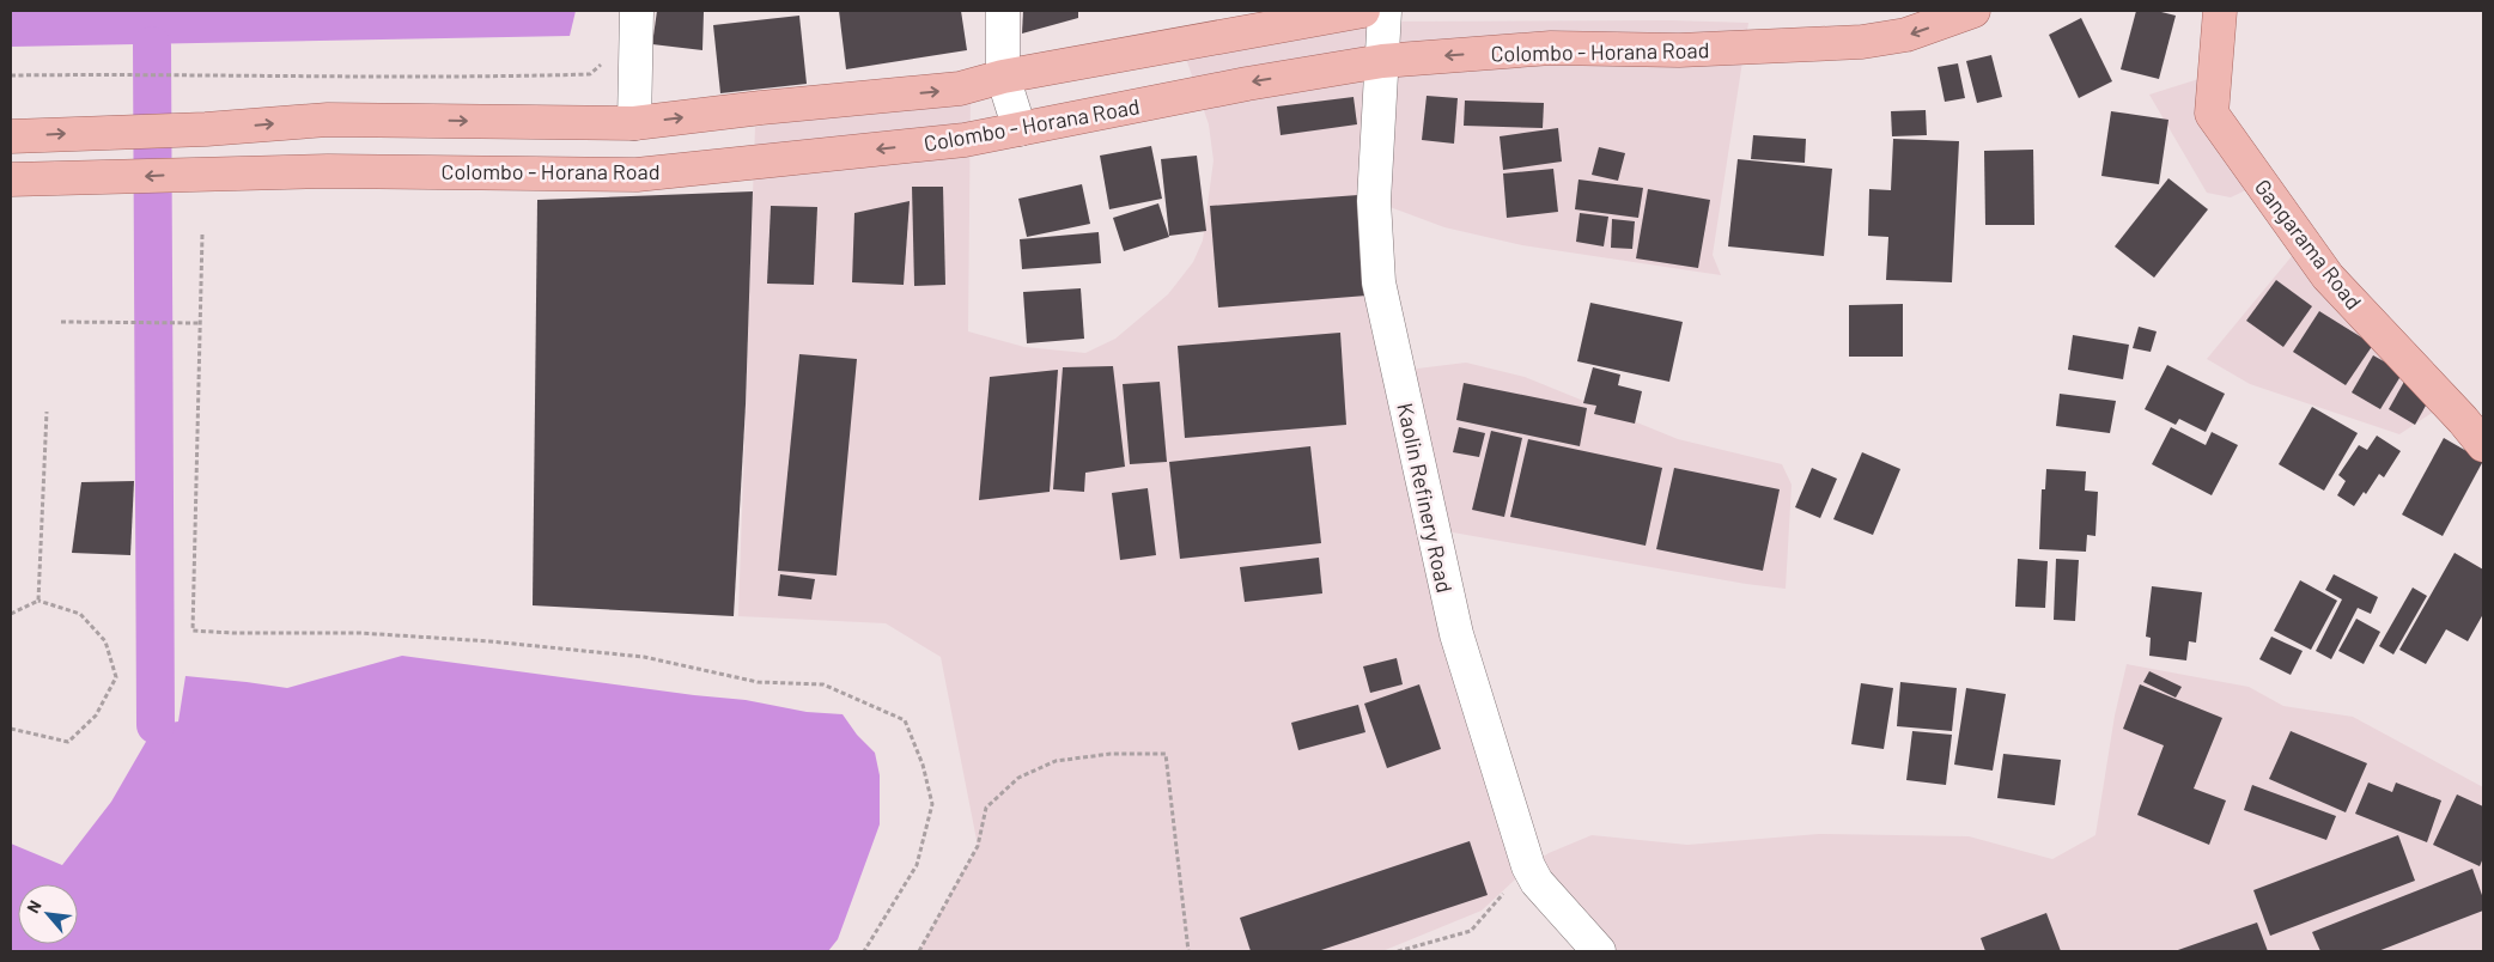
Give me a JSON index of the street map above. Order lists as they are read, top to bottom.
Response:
{
  "streets": {
    "main road": ["Colombo - Horana Road", "Gangarama Road"],
    "street": ["Kaolin Refinery Road"]
  },
  "crossings": [
    ["Colombo - Horana Road", "Kaolin Refinery Road"]
  ],
  "north": "top left"
}
